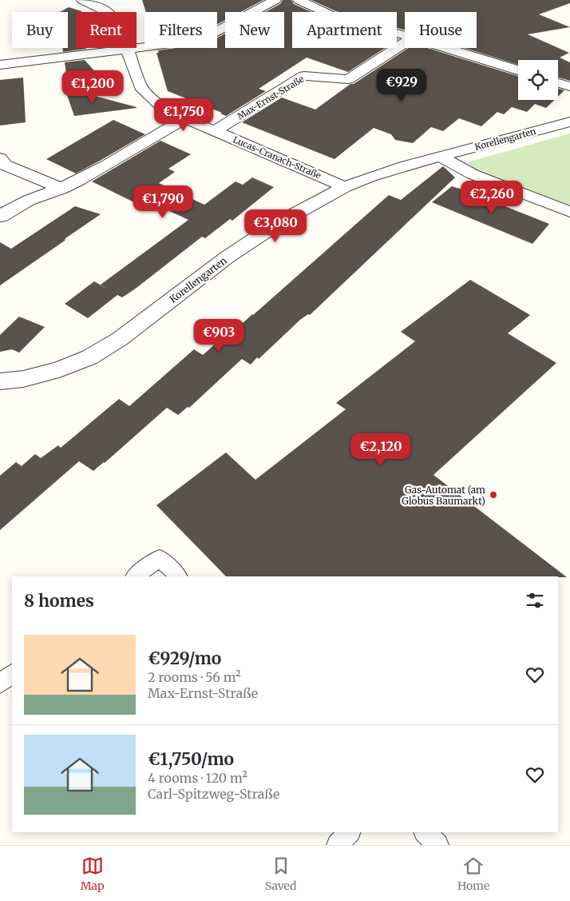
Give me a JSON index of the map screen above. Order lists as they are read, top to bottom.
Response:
{
  "streets": {
    "street": ["Max-Ernst-Straße", "Korellengarten", "Lucas-Cranach-Straße"]
  },
  "crossings": [
    ["Max-Ernst-Straße", "Lucas-Cranach-Straße"],
    ["Korellengarten", "Lucas-Cranach-Straße"]
  ],
  "places": ["Gas-Automat (am Globus Baumarkt)"],
  "page": {
    "chip": [
      "Buy",
      "Rent",
      "Filters",
      "New",
      "Apartment",
      "House"
    ],
    "price": [
      "€929",
      "€1,200",
      "€1,750",
      "€2,260",
      "€1,790",
      "€3,080",
      "€903",
      "€2,120"
    ],
    "heading": "8 homes",
    "list": [
      {
        "name": "€929/mo",
        "note": "2 rooms · 56 m² · Max-Ernst-Straße"
      },
      {
        "name": "€1,750/mo",
        "note": "4 rooms · 120 m² · Carl-Spitzweg-Straße"
      }
    ],
    "tabs": ["Map", "Saved", "Home"]
  }
}
